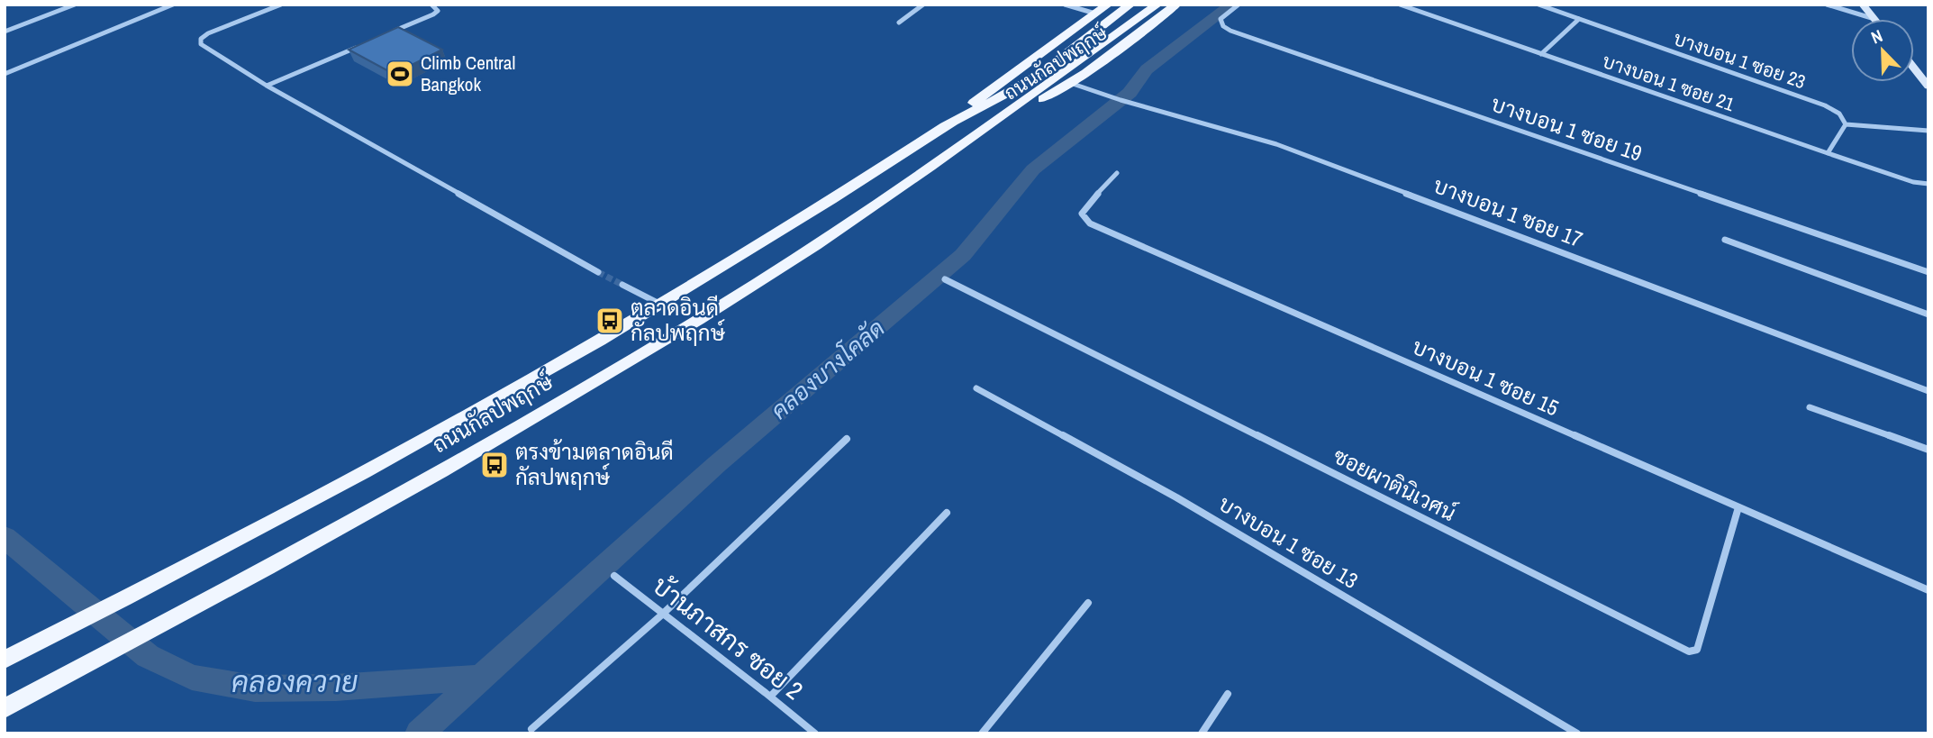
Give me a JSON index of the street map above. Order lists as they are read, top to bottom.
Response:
{
  "streets": {
    "main road": ["ถนนกัลปพฤกษ์"],
    "street": [
      "บางบอน 1 ซอย 23",
      "บางบอน 1 ซอย 21",
      "บางบอน 1 ซอย 19",
      "บางบอน 1 ซอย 17",
      "บางบอน 1 ซอย 15",
      "ซอยผาตินิเวศน์",
      "บางบอน 1 ซอย 13",
      "บ้านภาสกร ซอย 2"
    ]
  },
  "crossings": [
    ["ถนนกัลปพฤกษ์", "บางบอน 1 ซอย 17"],
    ["บางบอน 1 ซอย 15", "ซอยผาตินิเวศน์"]
  ],
  "water": ["คลองบางโคลัด", "คลองควาย"],
  "places": {
    "sports": ["Climb Central Bangkok"],
    "bus stop": ["ตลาดอินดี กัลปพฤกษ์", "ตรงข้ามตลาดอินดี กัลปพฤกษ์"]
  },
  "north": "top left"
}
